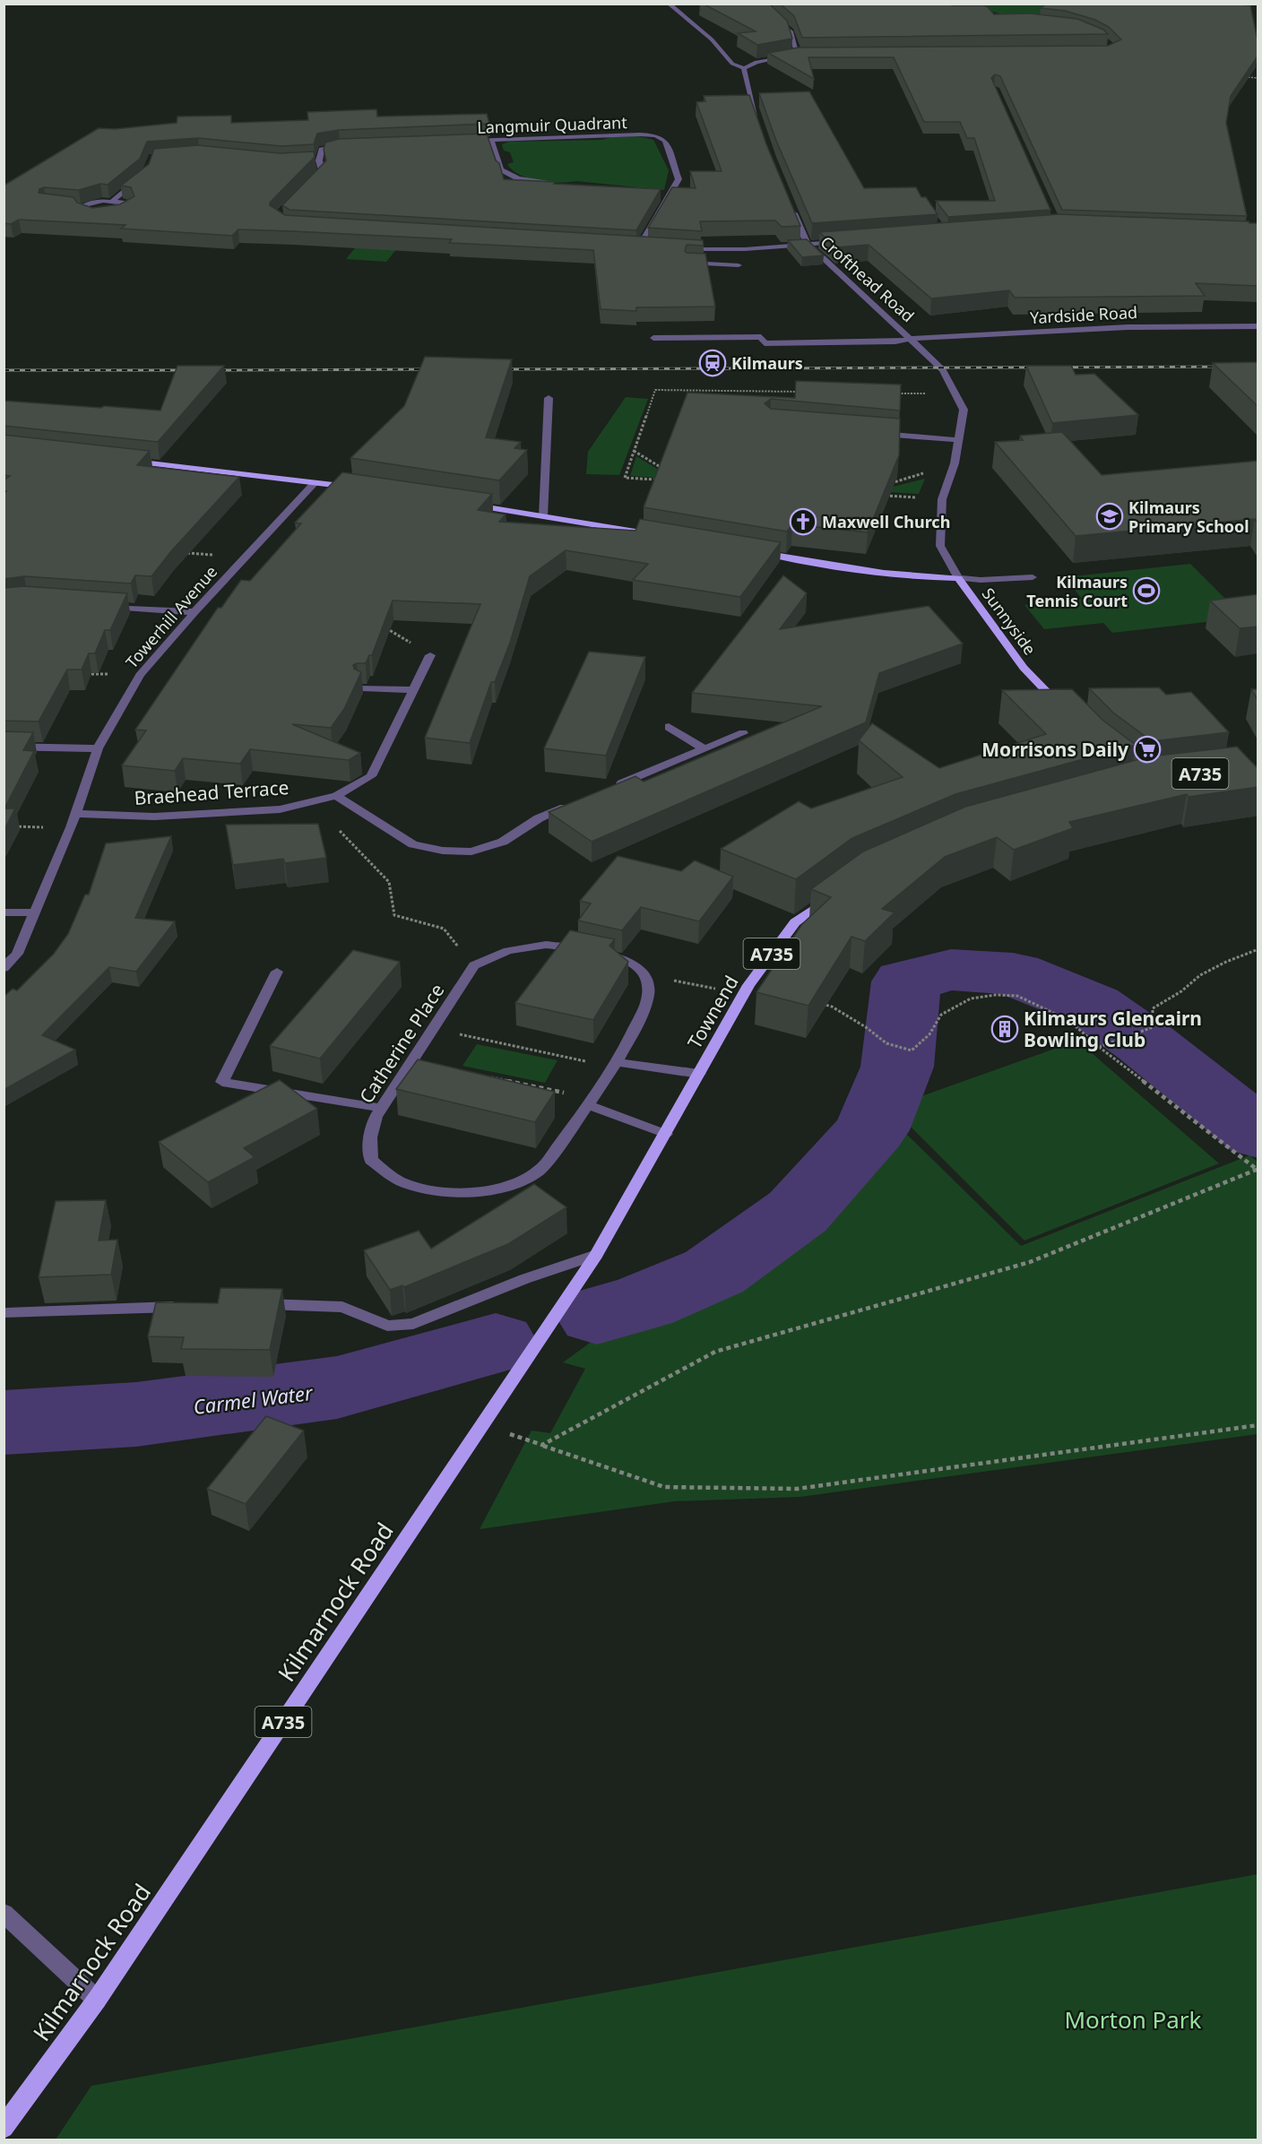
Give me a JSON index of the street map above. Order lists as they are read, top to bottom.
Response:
{
  "streets": {
    "main road": [
      "Sunnyside",
      "A735",
      "Townend",
      "Kilmarnock Road"
    ],
    "street": [
      "Langmuir Quadrant",
      "Crofthead Road",
      "Yardside Road",
      "Towerhill Avenue",
      "Braehead Terrace",
      "Catherine Place"
    ]
  },
  "crossings": [
    ["Crofthead Road", "Yardside Road"],
    ["Crofthead Road", "Sunnyside"],
    ["Towerhill Avenue", "Braehead Terrace"],
    ["Townend", "Kilmarnock Road"]
  ],
  "water": ["Carmel Water"],
  "parks": ["Morton Park"],
  "places": {
    "station": ["Kilmaurs"],
    "school or university": ["Kilmaurs Primary School"],
    "church": ["Maxwell Church"],
    "sports": ["Kilmaurs Tennis Court"],
    "supermarket": ["Morrisons Daily"],
    "building": ["Kilmaurs Glencairn Bowling Club"]
  }
}
